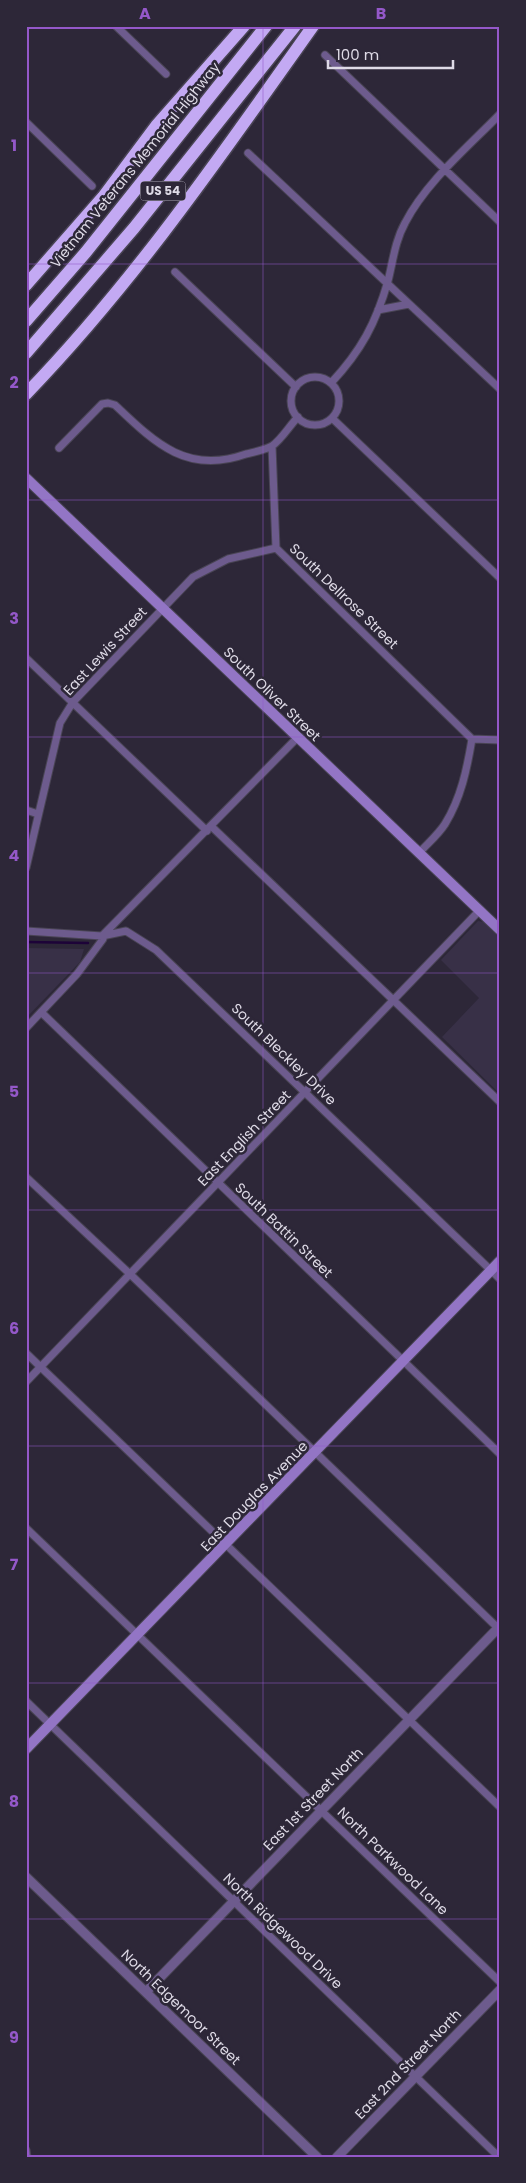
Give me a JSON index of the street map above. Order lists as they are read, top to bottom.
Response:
{
  "streets": {
    "highway": ["Vietnam Veterans Memorial Highway", "US 54"],
    "main road": ["South Oliver Street", "East Douglas Avenue"],
    "street": [
      "South Dellrose Street",
      "East Lewis Street",
      "South Bleckley Drive",
      "East English Street",
      "South Battin Street",
      "East 1st Street North",
      "North Parkwood Lane",
      "North Ridgewood Drive",
      "North Edgemoor Street",
      "East 2nd Street North"
    ]
  },
  "crossings": [
    ["South Dellrose Street", "East Lewis Street"],
    ["East Lewis Street", "South Oliver Street"],
    ["South Oliver Street", "East English Street"],
    ["South Bleckley Drive", "East English Street"],
    ["South Bleckley Drive", "East Douglas Avenue"],
    ["East English Street", "South Battin Street"],
    ["South Battin Street", "East Douglas Avenue"],
    ["East Douglas Avenue", "North Parkwood Lane"],
    ["East Douglas Avenue", "North Ridgewood Drive"],
    ["East 1st Street North", "North Parkwood Lane"],
    ["East 1st Street North", "North Ridgewood Drive"],
    ["East 1st Street North", "North Edgemoor Street"],
    ["North Ridgewood Drive", "East 2nd Street North"]
  ],
  "scale_bar": "100 m",
  "grid": {
    "columns": ["A", "B"],
    "rows": [
      "1",
      "2",
      "3",
      "4",
      "5",
      "6",
      "7",
      "8",
      "9"
    ]
  }
}
